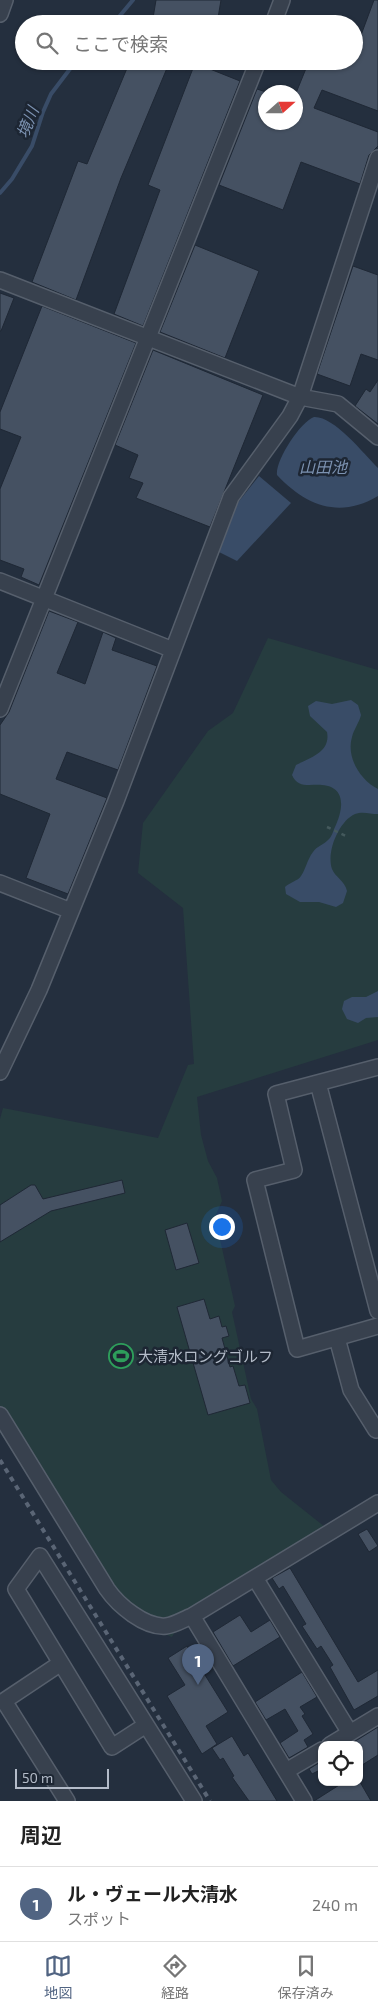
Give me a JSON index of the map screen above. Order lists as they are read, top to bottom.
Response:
{
  "water": ["境川", "山田池"],
  "places": {
    "sports": ["大清水ロングゴルフ"]
  },
  "scale_bar": "50 m",
  "north": "right",
  "page": {
    "search": "ここで検索",
    "pins": "1",
    "scale": "50 m",
    "heading": "周辺",
    "list": [
      {
        "mark": "1",
        "name": "ル・ヴェール大清水",
        "note": "スポット",
        "value": "240 m"
      }
    ],
    "nav": ["地図", "経路", "保存済み"]
  }
}
